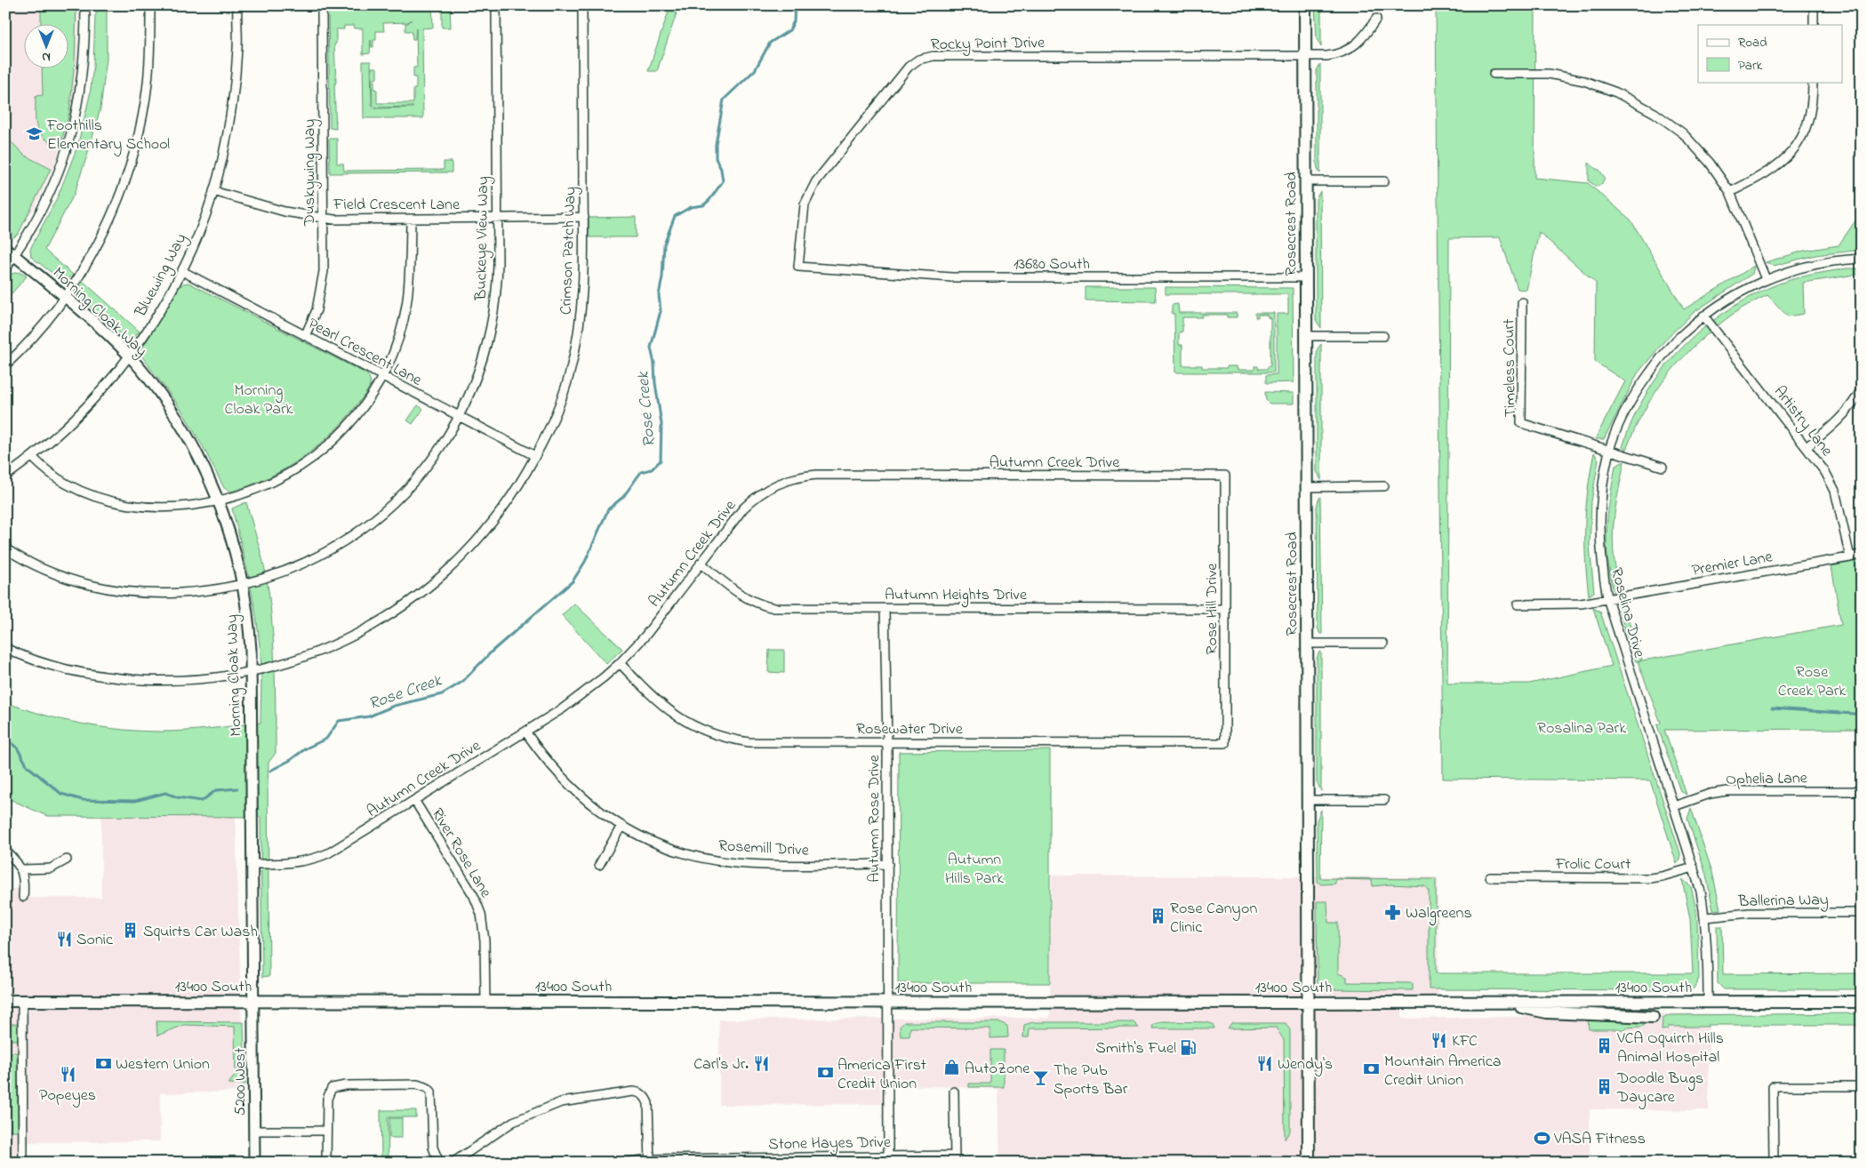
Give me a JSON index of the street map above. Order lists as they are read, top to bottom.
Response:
{
  "streets": {
    "main road": ["Rosecrest Road", "13400 South"],
    "street": [
      "Rocky Point Drive",
      "Duskywing Way",
      "Field Crescent Lane",
      "Buckeye View Way",
      "Crimson Patch Way",
      "13680 South",
      "Bluewing Way",
      "Morning Cloak Way",
      "Pearl Crescent Lane",
      "Timeless Court",
      "Artistry Lane",
      "Autumn Creek Drive",
      "Premier Lane",
      "Autumn Heights Drive",
      "Rose Hill Drive",
      "Roselina Drive",
      "Rosewater Drive",
      "Ophelia Lane",
      "Autumn Rose Drive",
      "Rosemill Drive",
      "River Rose Lane",
      "Frolic Court",
      "Ballerina Way",
      "5200 West",
      "Stone Hayes Drive"
    ]
  },
  "crossings": [
    ["Rocky Point Drive", "Rosecrest Road"],
    ["Rocky Point Drive", "13680 South"],
    ["Duskywing Way", "Field Crescent Lane"],
    ["Duskywing Way", "Pearl Crescent Lane"],
    ["Field Crescent Lane", "Buckeye View Way"],
    ["Field Crescent Lane", "Crimson Patch Way"],
    ["Field Crescent Lane", "Bluewing Way"],
    ["Rosecrest Road", "13680 South"],
    ["Rosecrest Road", "13400 South"],
    ["Buckeye View Way", "Morning Cloak Way"],
    ["Buckeye View Way", "Pearl Crescent Lane"],
    ["Crimson Patch Way", "Morning Cloak Way"],
    ["Crimson Patch Way", "Pearl Crescent Lane"],
    ["Bluewing Way", "Morning Cloak Way"],
    ["Bluewing Way", "Pearl Crescent Lane"],
    ["Morning Cloak Way", "Autumn Creek Drive"],
    ["Morning Cloak Way", "13400 South"],
    ["Morning Cloak Way", "5200 West"],
    ["Timeless Court", "Roselina Drive"],
    ["Artistry Lane", "Premier Lane"],
    ["Artistry Lane", "Roselina Drive"],
    ["Autumn Creek Drive", "Autumn Heights Drive"],
    ["Autumn Creek Drive", "Rose Hill Drive"],
    ["Autumn Creek Drive", "Rosewater Drive"],
    ["Autumn Creek Drive", "Rosemill Drive"],
    ["Autumn Creek Drive", "River Rose Lane"],
    ["Premier Lane", "Roselina Drive"],
    ["Autumn Heights Drive", "Rose Hill Drive"],
    ["Autumn Heights Drive", "Autumn Rose Drive"],
    ["Rose Hill Drive", "Rosewater Drive"],
    ["Roselina Drive", "Ophelia Lane"],
    ["Roselina Drive", "Frolic Court"],
    ["Roselina Drive", "Ballerina Way"],
    ["Roselina Drive", "13400 South"],
    ["Rosewater Drive", "Autumn Rose Drive"],
    ["Autumn Rose Drive", "Rosemill Drive"],
    ["Autumn Rose Drive", "13400 South"],
    ["Autumn Rose Drive", "Stone Hayes Drive"],
    ["River Rose Lane", "13400 South"],
    ["13400 South", "5200 West"]
  ],
  "water": ["Rose Creek"],
  "parks": [
    "Morning Cloak Park",
    "Rose Creek Park",
    "Rosalina Park",
    "Autumn Hills Park"
  ],
  "places": {
    "school or university": ["Foothills Elementary School"],
    "pharmacy": ["Walgreens"],
    "building": [
      "Rose Canyon Clinic",
      "Squirts Car Wash",
      "VCA Oquirrh Hills Animal Hospital",
      "Doodle Bugs Daycare"
    ],
    "restaurant": [
      "Sonic",
      "KFC",
      "Carl's Jr.",
      "Wendy's",
      "Popeyes"
    ],
    "fuel station": ["Smith's Fuel"],
    "bank": ["Western Union", "Mountain America Credit Union", "America First Credit Union"],
    "shop": ["AutoZone"],
    "bar": ["The Pub Sports Bar"],
    "sports": ["VASA Fitness"]
  },
  "legend": ["Road", "Park"],
  "north": "bottom"
}
